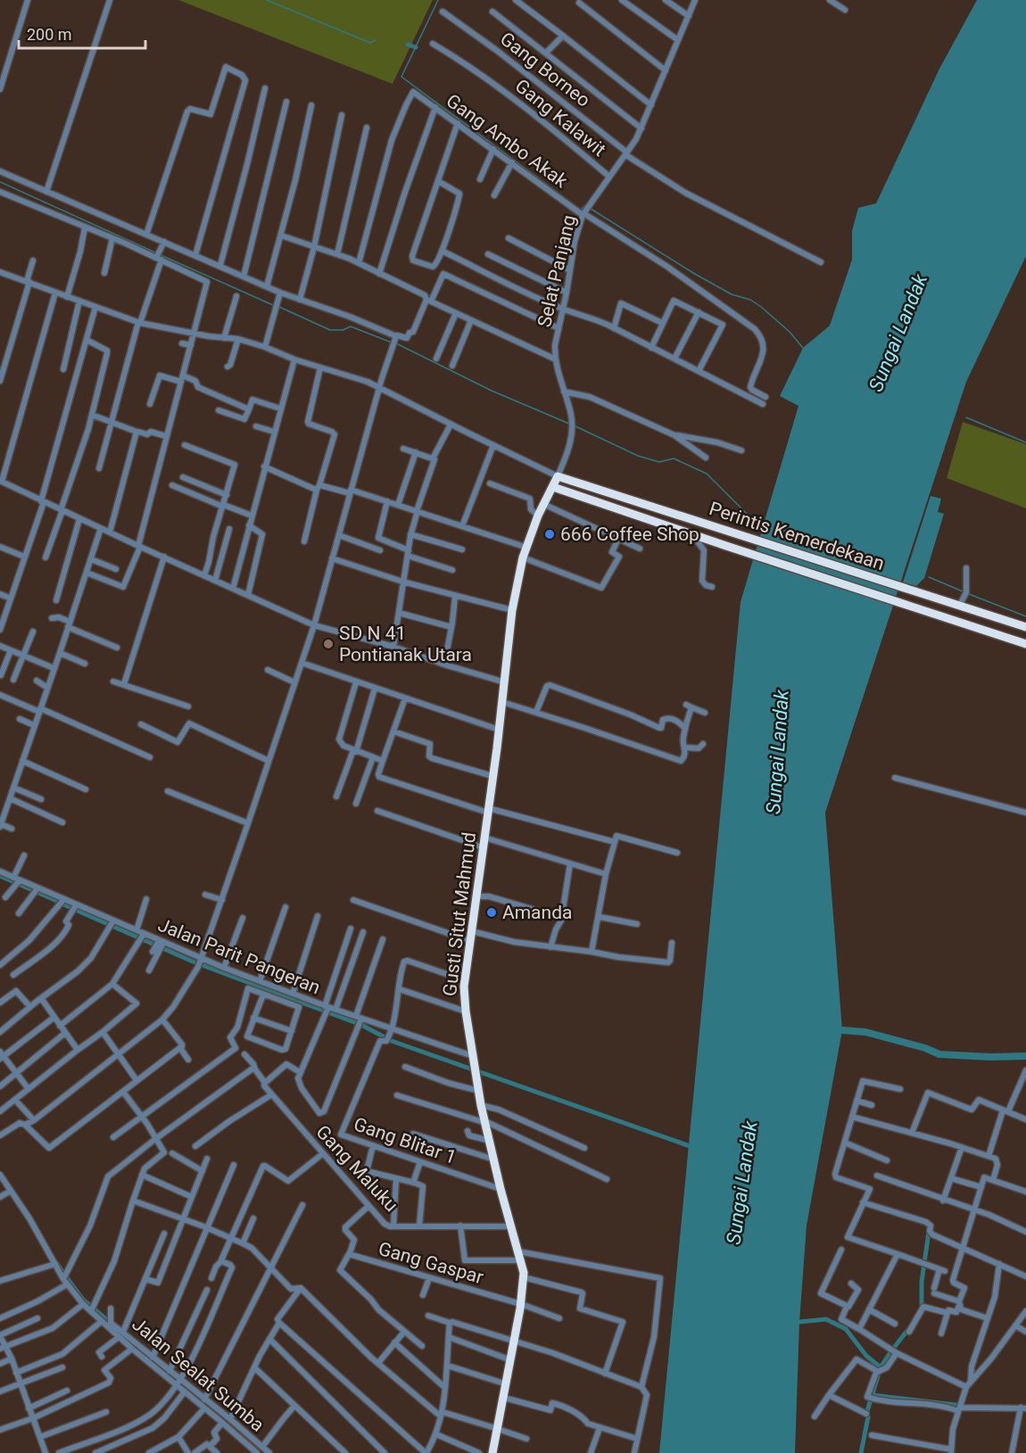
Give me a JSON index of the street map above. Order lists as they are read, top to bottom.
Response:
{
  "streets": {
    "highway": ["Perintis Kemerdekaan", "Gusti Situt Mahmud"],
    "street": [
      "Gang Borneo",
      "Gang Kalawit",
      "Gang Ambo Akak",
      "Selat Panjang",
      "Jalan Parit Pangeran",
      "Gang Blitar 1",
      "Gang Maluku",
      "Gang Gaspar",
      "Jalan Sealat Sumba"
    ]
  },
  "crossings": [
    ["Gang Borneo", "Selat Panjang"],
    ["Gang Kalawit", "Selat Panjang"],
    ["Gang Ambo Akak", "Selat Panjang"],
    ["Selat Panjang", "Perintis Kemerdekaan"],
    ["Selat Panjang", "Gusti Situt Mahmud"],
    ["Perintis Kemerdekaan", "Gusti Situt Mahmud"],
    ["Gusti Situt Mahmud", "Jalan Parit Pangeran"],
    ["Gusti Situt Mahmud", "Gang Blitar 1"],
    ["Gusti Situt Mahmud", "Gang Maluku"],
    ["Gusti Situt Mahmud", "Gang Gaspar"],
    ["Jalan Parit Pangeran", "Gang Blitar 1"]
  ],
  "water": ["Sungai Landak"],
  "places": ["666 Coffee Shop", "SD N 41 Pontianak Utara", "Amanda"],
  "scale_bar": "200 m"
}
